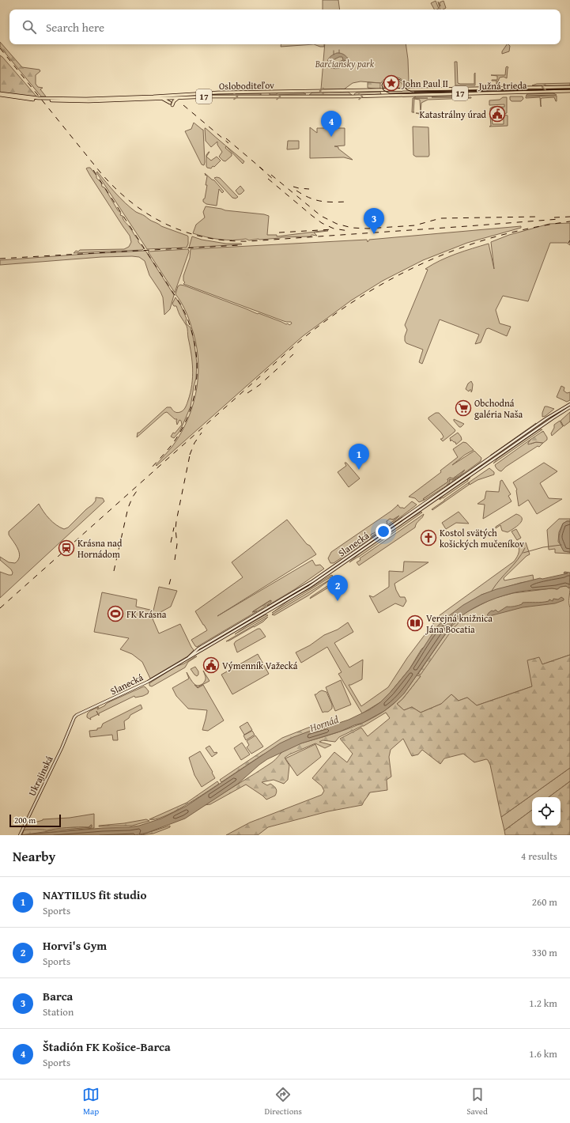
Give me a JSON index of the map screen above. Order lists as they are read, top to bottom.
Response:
{
  "streets": {
    "main road": [
      "Osloboditeľov",
      "Južná trieda",
      "17",
      "Slanecká",
      "Ukrajinská"
    ]
  },
  "crossings": [
    ["Osloboditeľov", "Južná trieda"],
    ["Slanecká", "Ukrajinská"]
  ],
  "water": ["Hornád"],
  "parks": ["Barčiansky park"],
  "places": {
    "place": ["John Paul II"],
    "public building": ["Katastrálny úrad", "Výmenník Važecká"],
    "supermarket": ["Obchodná galéria Naša"],
    "church": ["Kostol svätých košických mučeníkov"],
    "station": ["Krásna nad Hornádom"],
    "sports": ["FK Krásna"],
    "library": ["Verejná knižnica Jána Bocatia"]
  },
  "scale_bar": "200 m",
  "page": {
    "search": "Search here",
    "pins": [
      "4",
      "3",
      "1",
      "2"
    ],
    "scale": "200 m",
    "heading": ["Nearby", "4 results"],
    "list": [
      {
        "mark": "1",
        "name": "NAYTILUS fit studio",
        "note": "Sports",
        "value": "260 m"
      },
      {
        "mark": "2",
        "name": "Horvi's Gym",
        "note": "Sports",
        "value": "330 m"
      },
      {
        "mark": "3",
        "name": "Barca",
        "note": "Station",
        "value": "1.2 km"
      },
      {
        "mark": "4",
        "name": "Štadión FK Košice-Barca",
        "note": "Sports",
        "value": "1.6 km"
      }
    ],
    "nav": ["Map", "Directions", "Saved"]
  }
}
